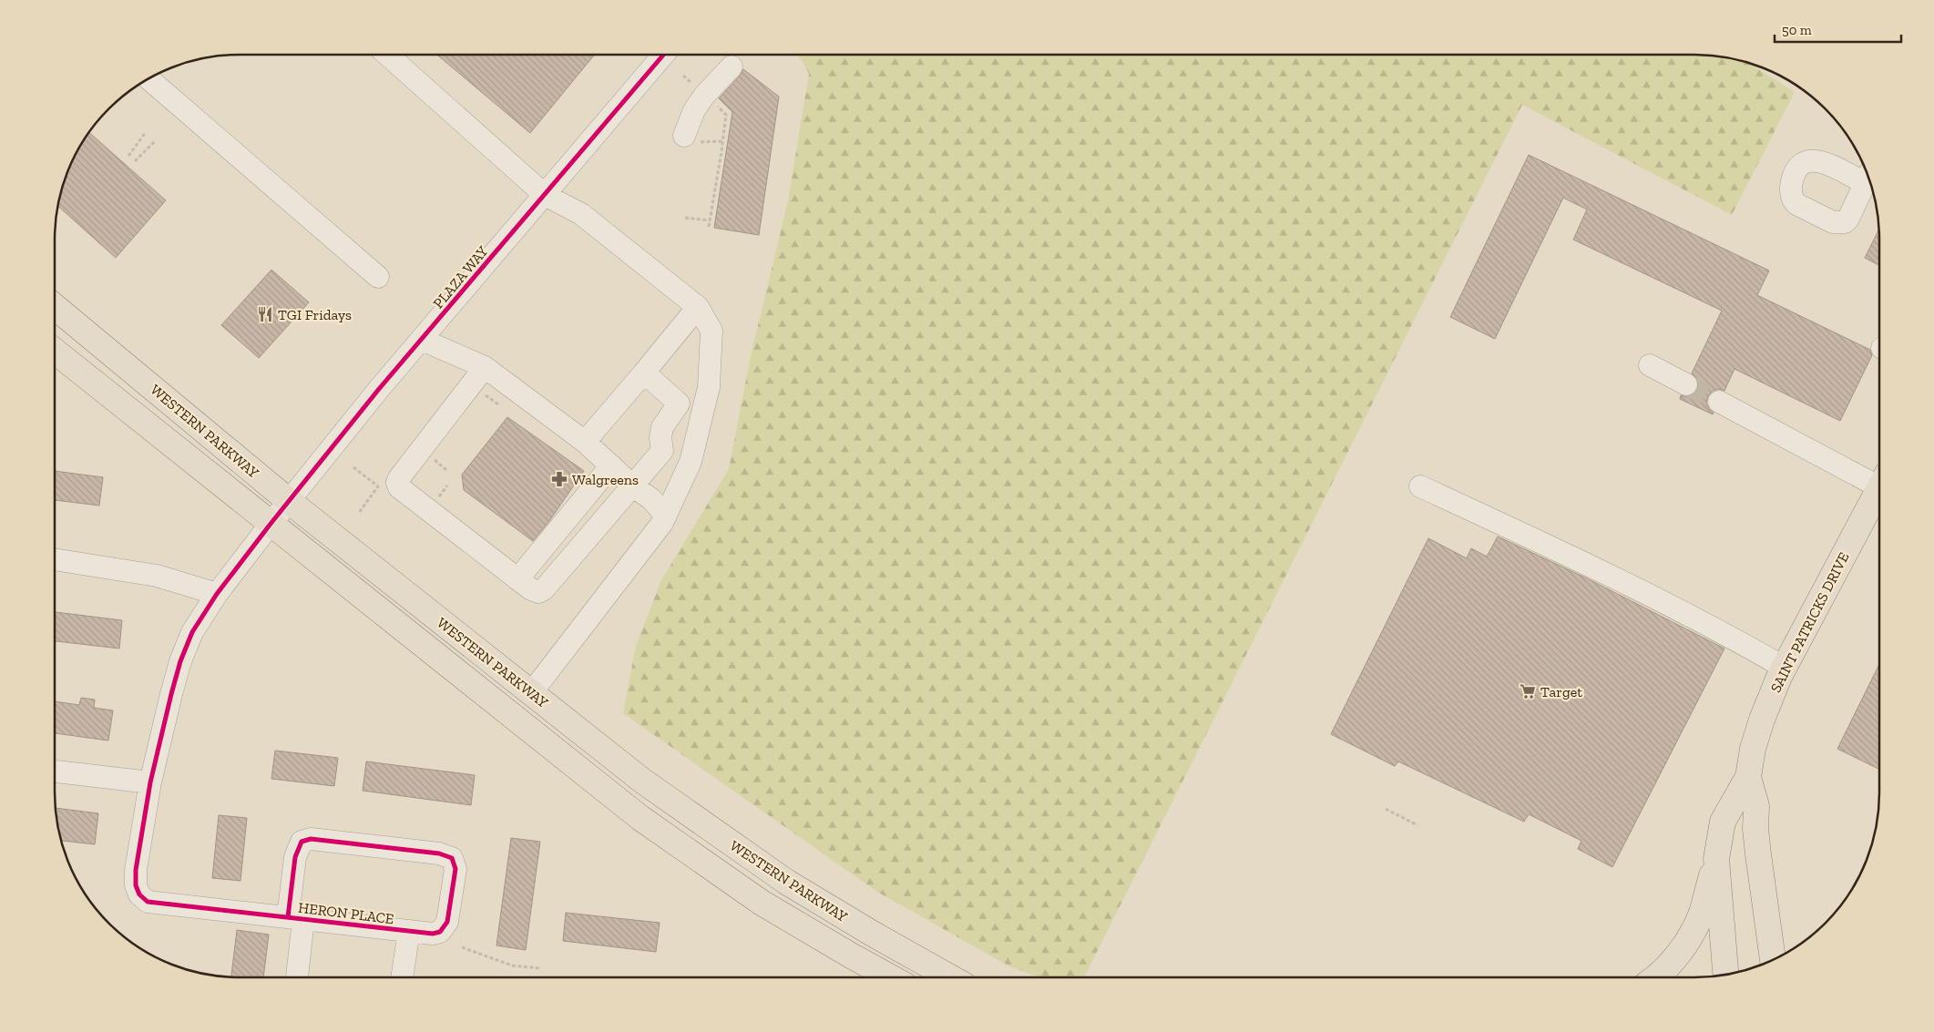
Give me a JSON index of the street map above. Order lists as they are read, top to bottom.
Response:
{
  "streets": {
    "main road": ["WESTERN PARKWAY", "SAINT PATRICKS DRIVE"],
    "street": ["PLAZA WAY", "HERON PLACE"]
  },
  "crossings": [
    ["PLAZA WAY", "WESTERN PARKWAY"],
    ["PLAZA WAY", "HERON PLACE"]
  ],
  "places": {
    "restaurant": ["TGI Fridays"],
    "pharmacy": ["Walgreens"],
    "supermarket": ["Target"]
  },
  "scale_bar": "50 m"
}
